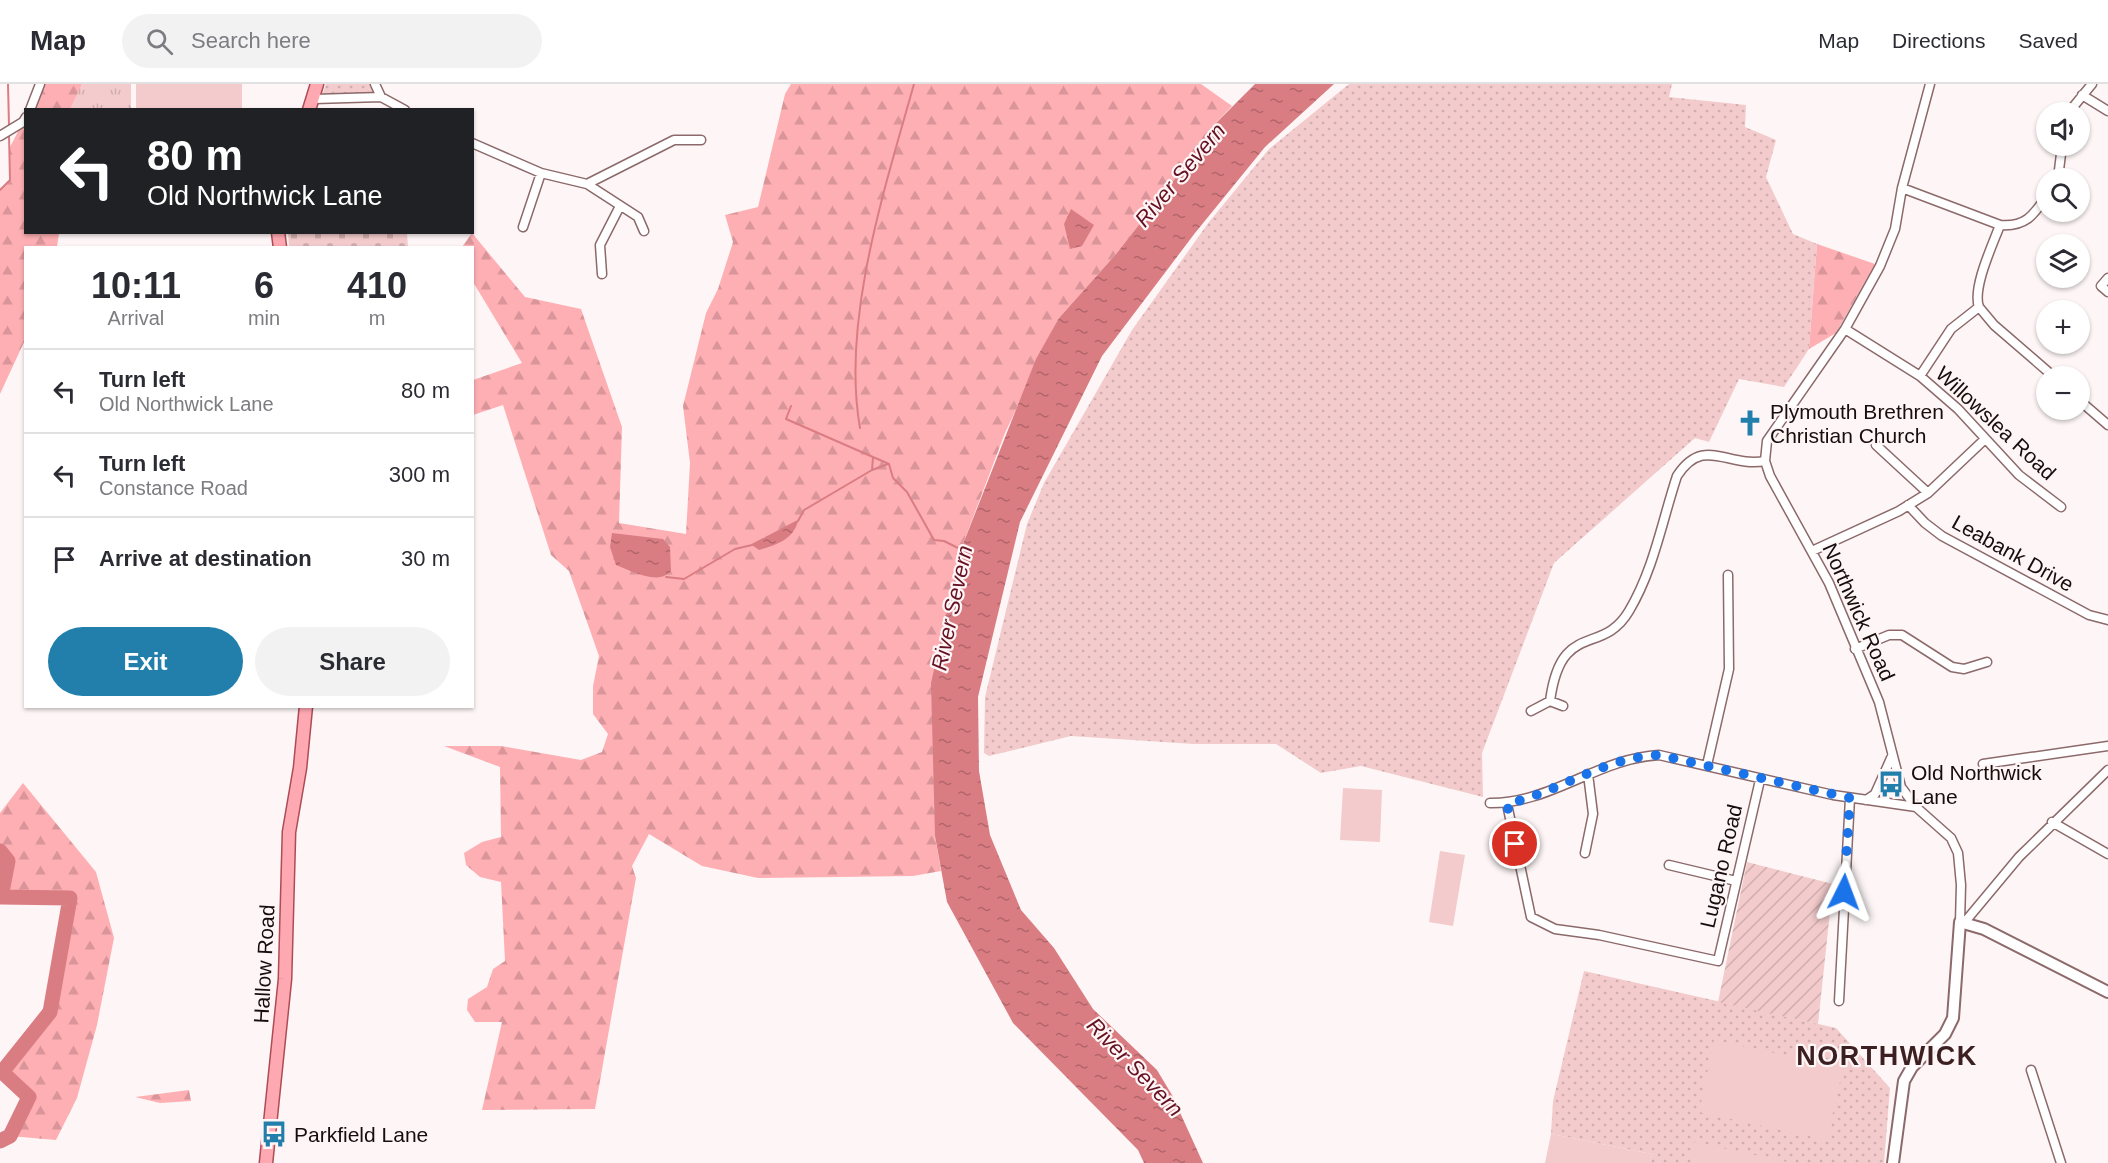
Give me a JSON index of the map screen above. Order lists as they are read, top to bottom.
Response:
{
  "streets": {
    "main road": ["Hallow Road"],
    "street": [
      "Willowslea Road",
      "Leabank Drive",
      "Northwick Road",
      "Lugano Road"
    ]
  },
  "districts": ["NORTHWICK"],
  "water": ["River Severn"],
  "places": {
    "church": ["Plymouth Brethren Christian Church"],
    "bus stop": ["Old Northwick Lane", "Parkfield Lane"]
  },
  "page": {
    "header": "Map",
    "search": "Search here",
    "nav": ["Map", "Directions", "Saved"],
    "map_buttons": ["+", "−"],
    "turn": ["80 m", "Old Northwick Lane"],
    "eta": [
      "10:11",
      "Arrival",
      "6",
      "min",
      "410",
      "m"
    ],
    "list": [
      {
        "name": "Turn left",
        "note": "Old Northwick Lane",
        "value": "80 m"
      },
      {
        "name": "Turn left",
        "note": "Constance Road",
        "value": "300 m"
      },
      {
        "name": "Arrive at destination",
        "value": "30 m"
      }
    ],
    "buttons": ["Exit", "Share"]
  }
}
